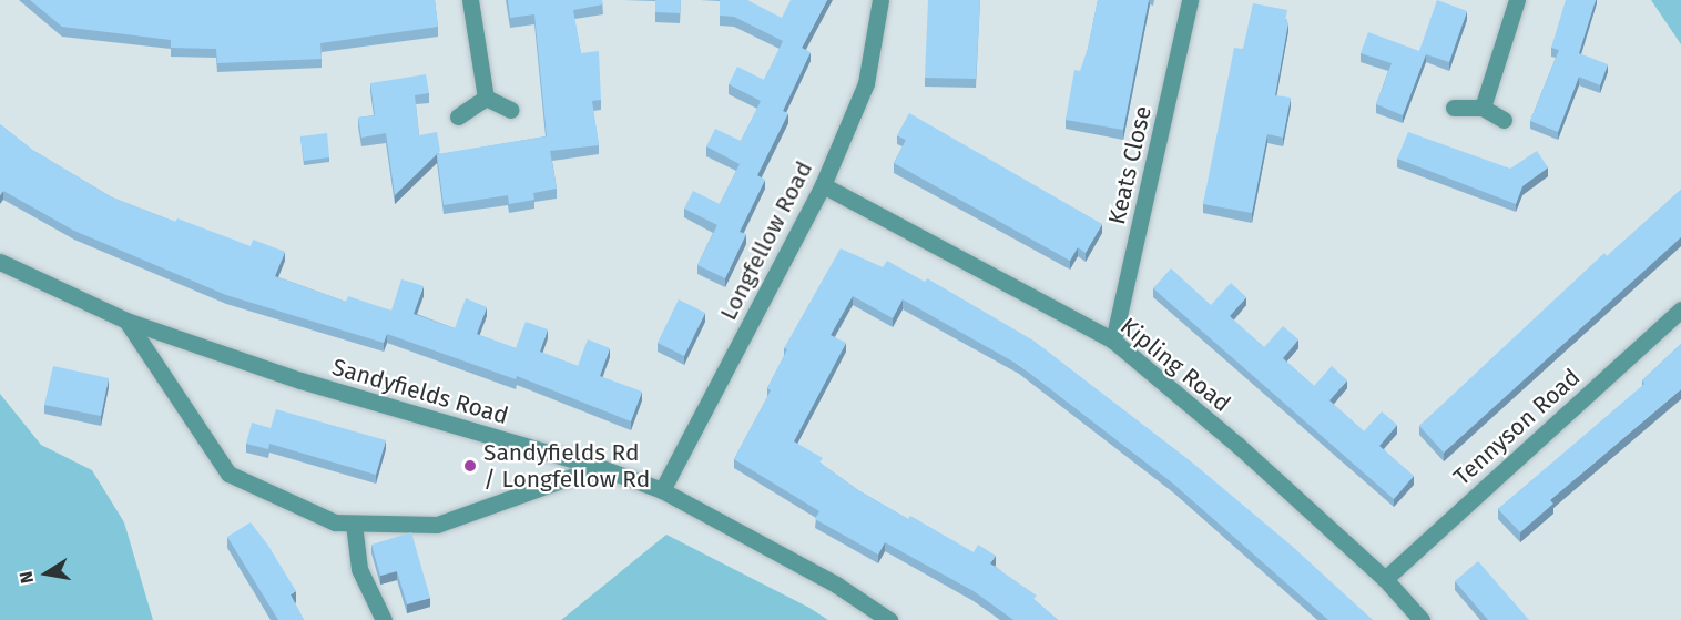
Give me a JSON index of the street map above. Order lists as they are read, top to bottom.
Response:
{
  "streets": {
    "street": [
      "Keats Close",
      "Longfellow Road",
      "Kipling Road",
      "Sandyfields Road",
      "Tennyson Road"
    ]
  },
  "crossings": [
    ["Keats Close", "Kipling Road"],
    ["Longfellow Road", "Kipling Road"],
    ["Longfellow Road", "Sandyfields Road"],
    ["Kipling Road", "Tennyson Road"]
  ],
  "places": ["Sandyfields Rd / Longfellow Rd"],
  "north": "left"
}
